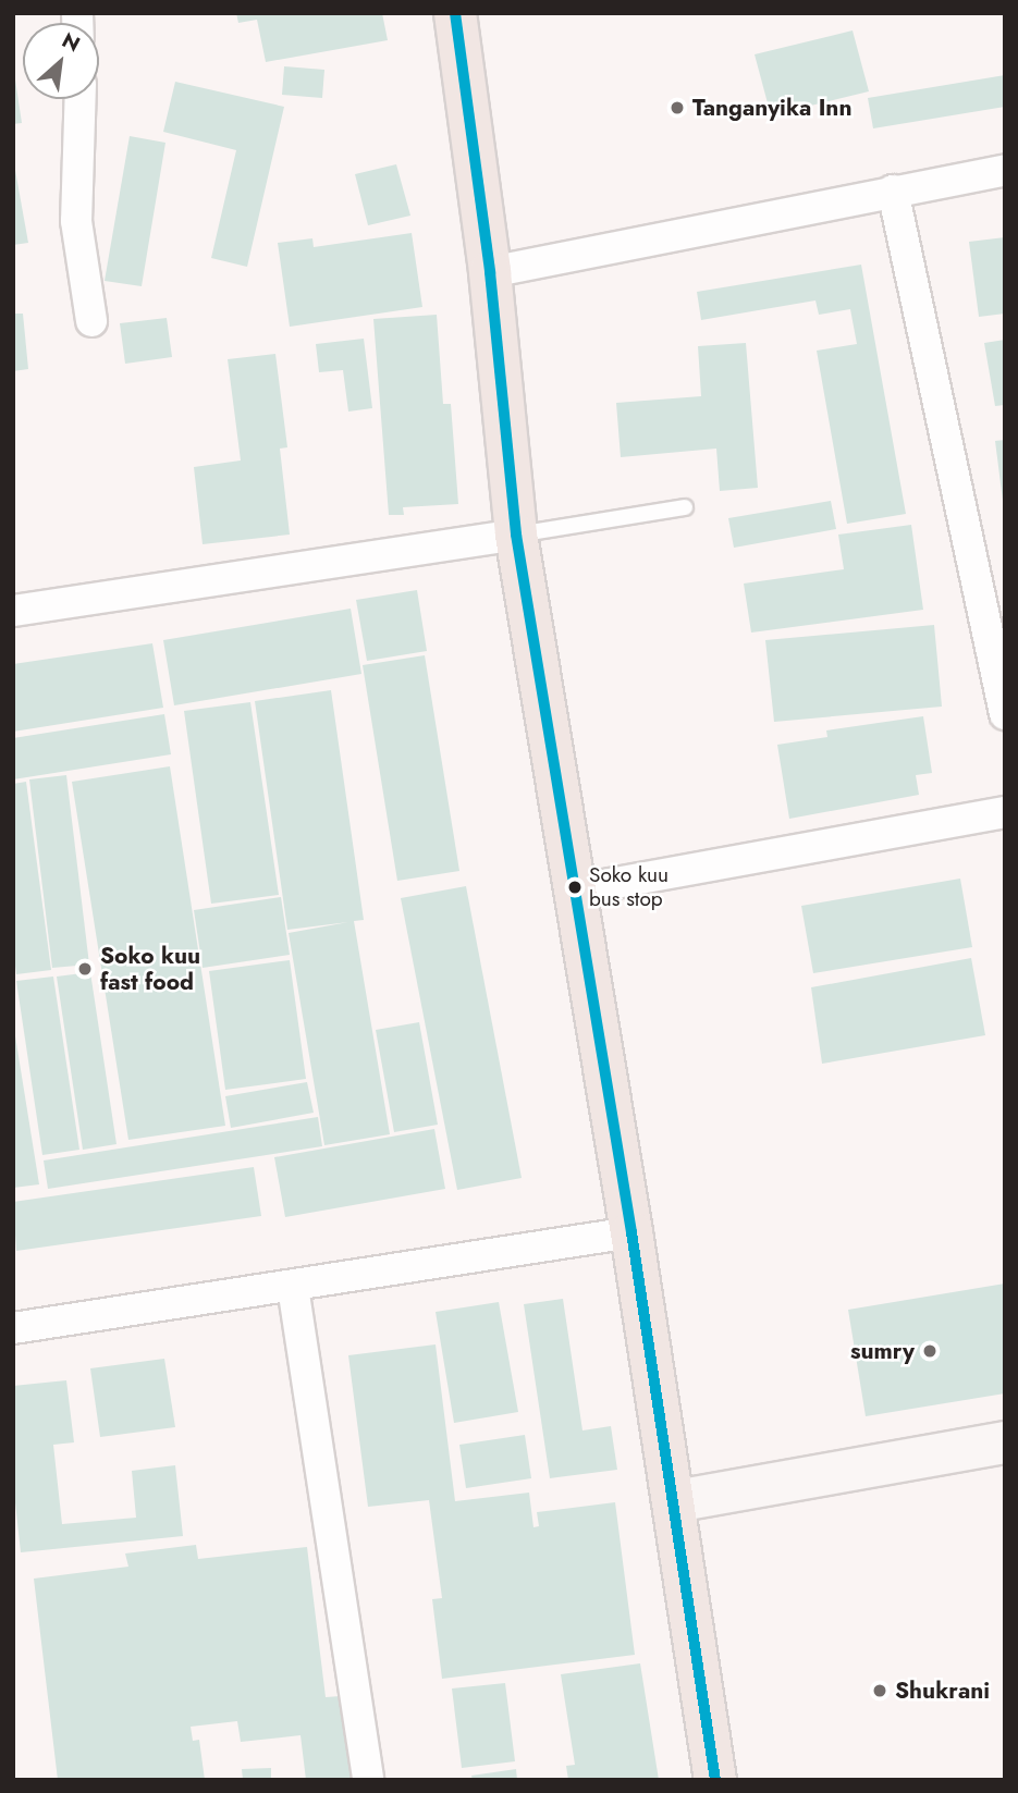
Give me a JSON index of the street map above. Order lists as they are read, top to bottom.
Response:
{
  "places": [
    "Tanganyika Inn",
    "Soko kuu bus stop",
    "Soko kuu fast food",
    "sumry",
    "Shukrani"
  ],
  "north": "top right"
}
